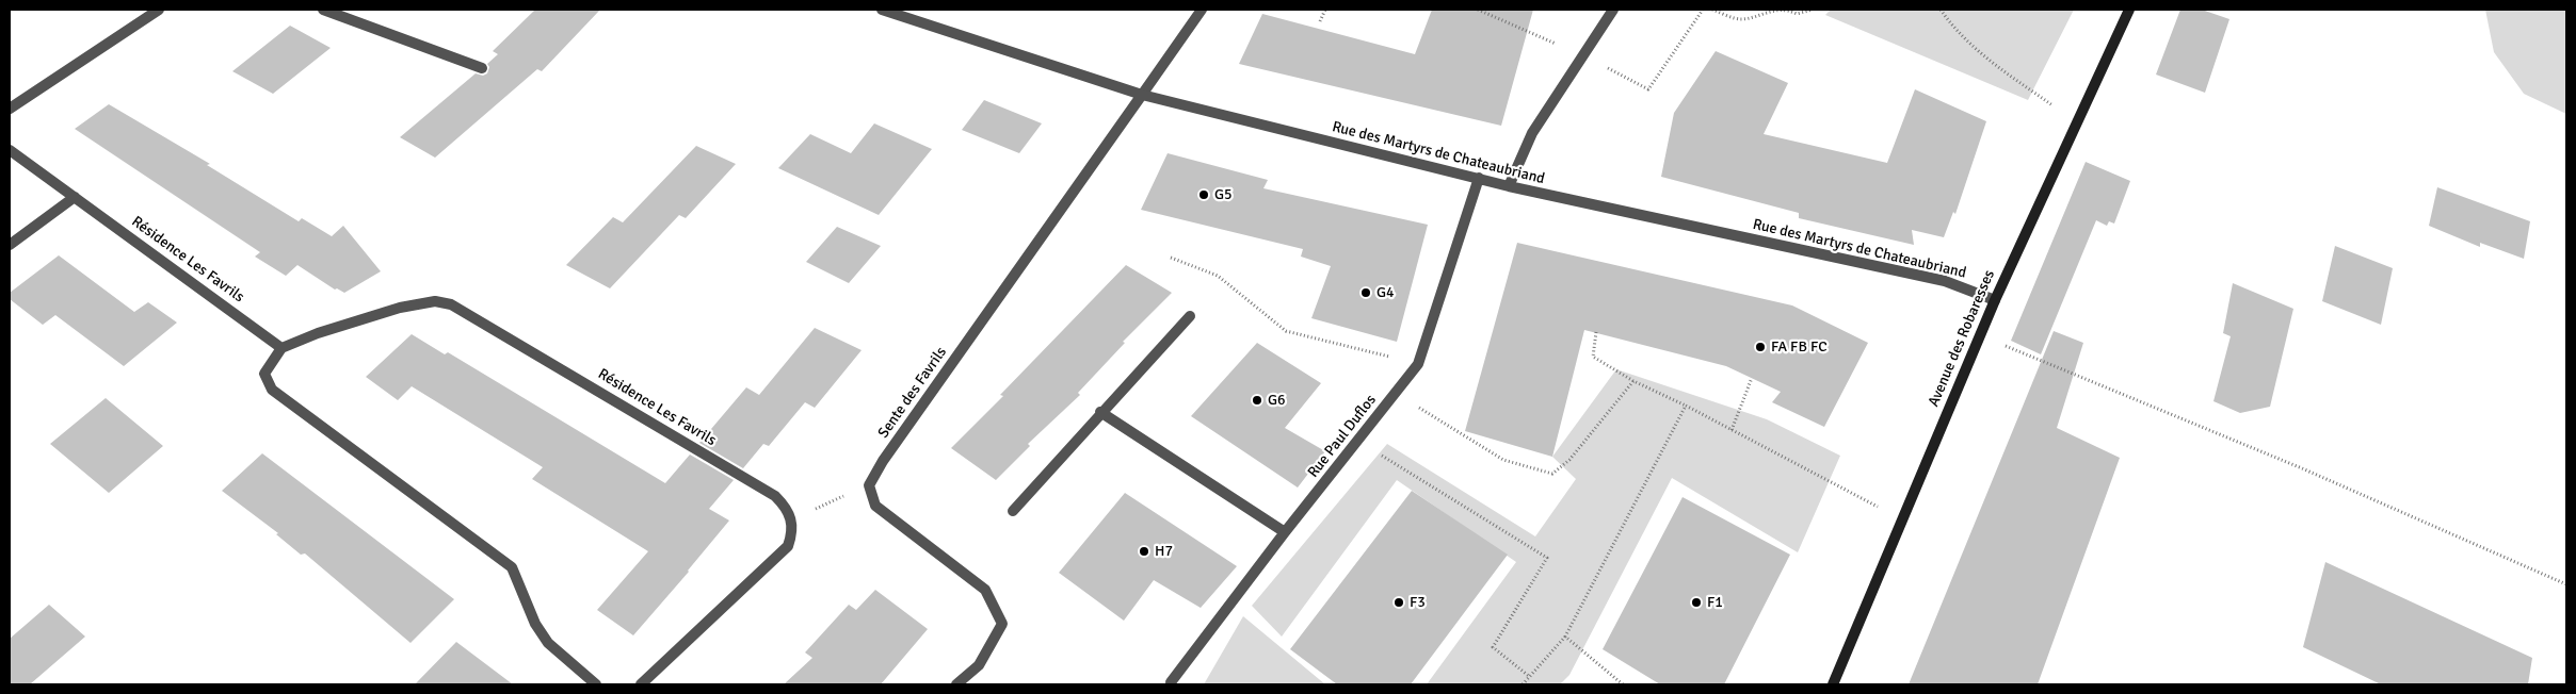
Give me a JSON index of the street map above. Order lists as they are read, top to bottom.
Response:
{
  "streets": {
    "street": [
      "Rue des Martyrs de Chateaubriand",
      "Résidence Les Favrils",
      "Avenue des Robaresses",
      "Sente des Favrils",
      "Rue Paul Duflos"
    ]
  },
  "crossings": [
    ["Rue des Martyrs de Chateaubriand", "Avenue des Robaresses"],
    ["Rue des Martyrs de Chateaubriand", "Sente des Favrils"],
    ["Rue des Martyrs de Chateaubriand", "Rue Paul Duflos"]
  ],
  "places": [
    "G5",
    "G4",
    "FA FB FC",
    "G6",
    "H7",
    "F3",
    "F1"
  ]
}
